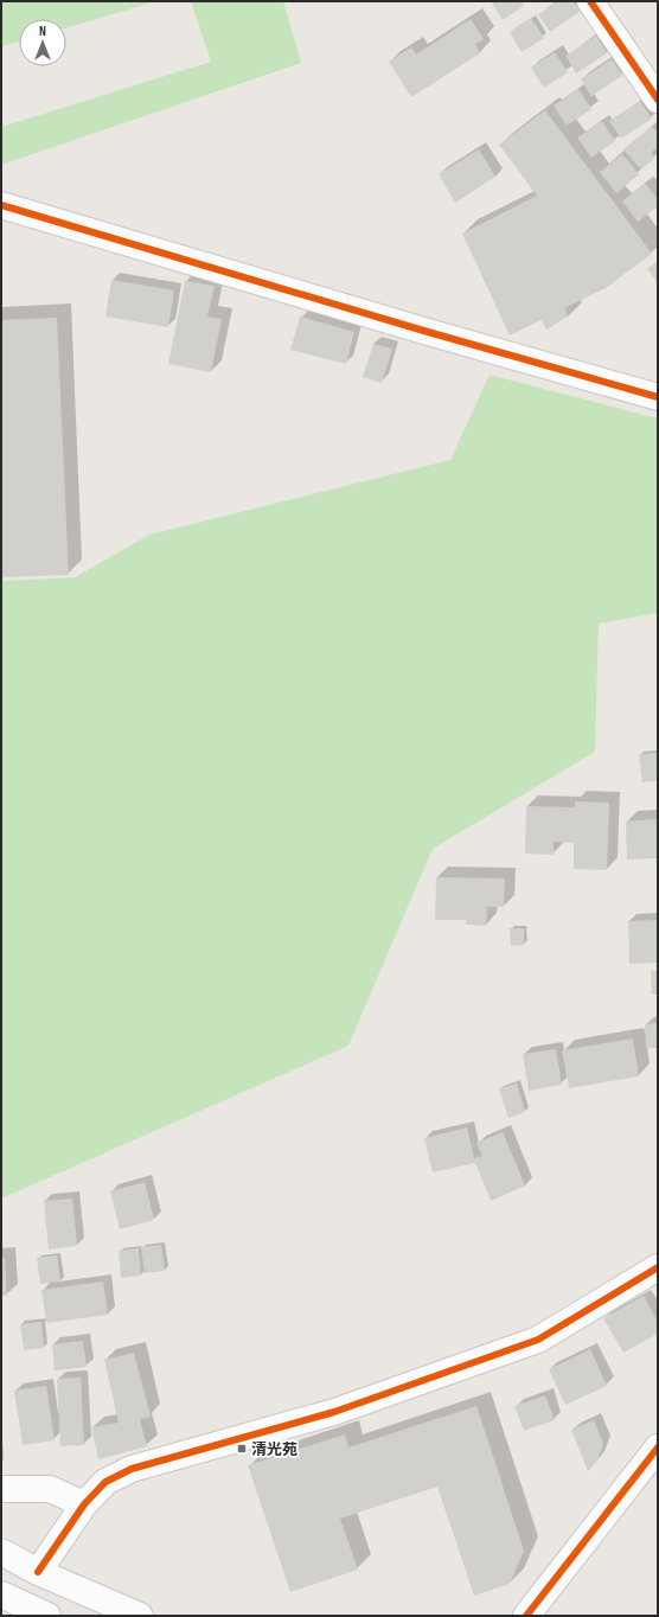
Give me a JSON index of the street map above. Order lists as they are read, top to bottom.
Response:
{
  "places": {
    "transit": ["清光苑"]
  },
  "north": "top"
}
